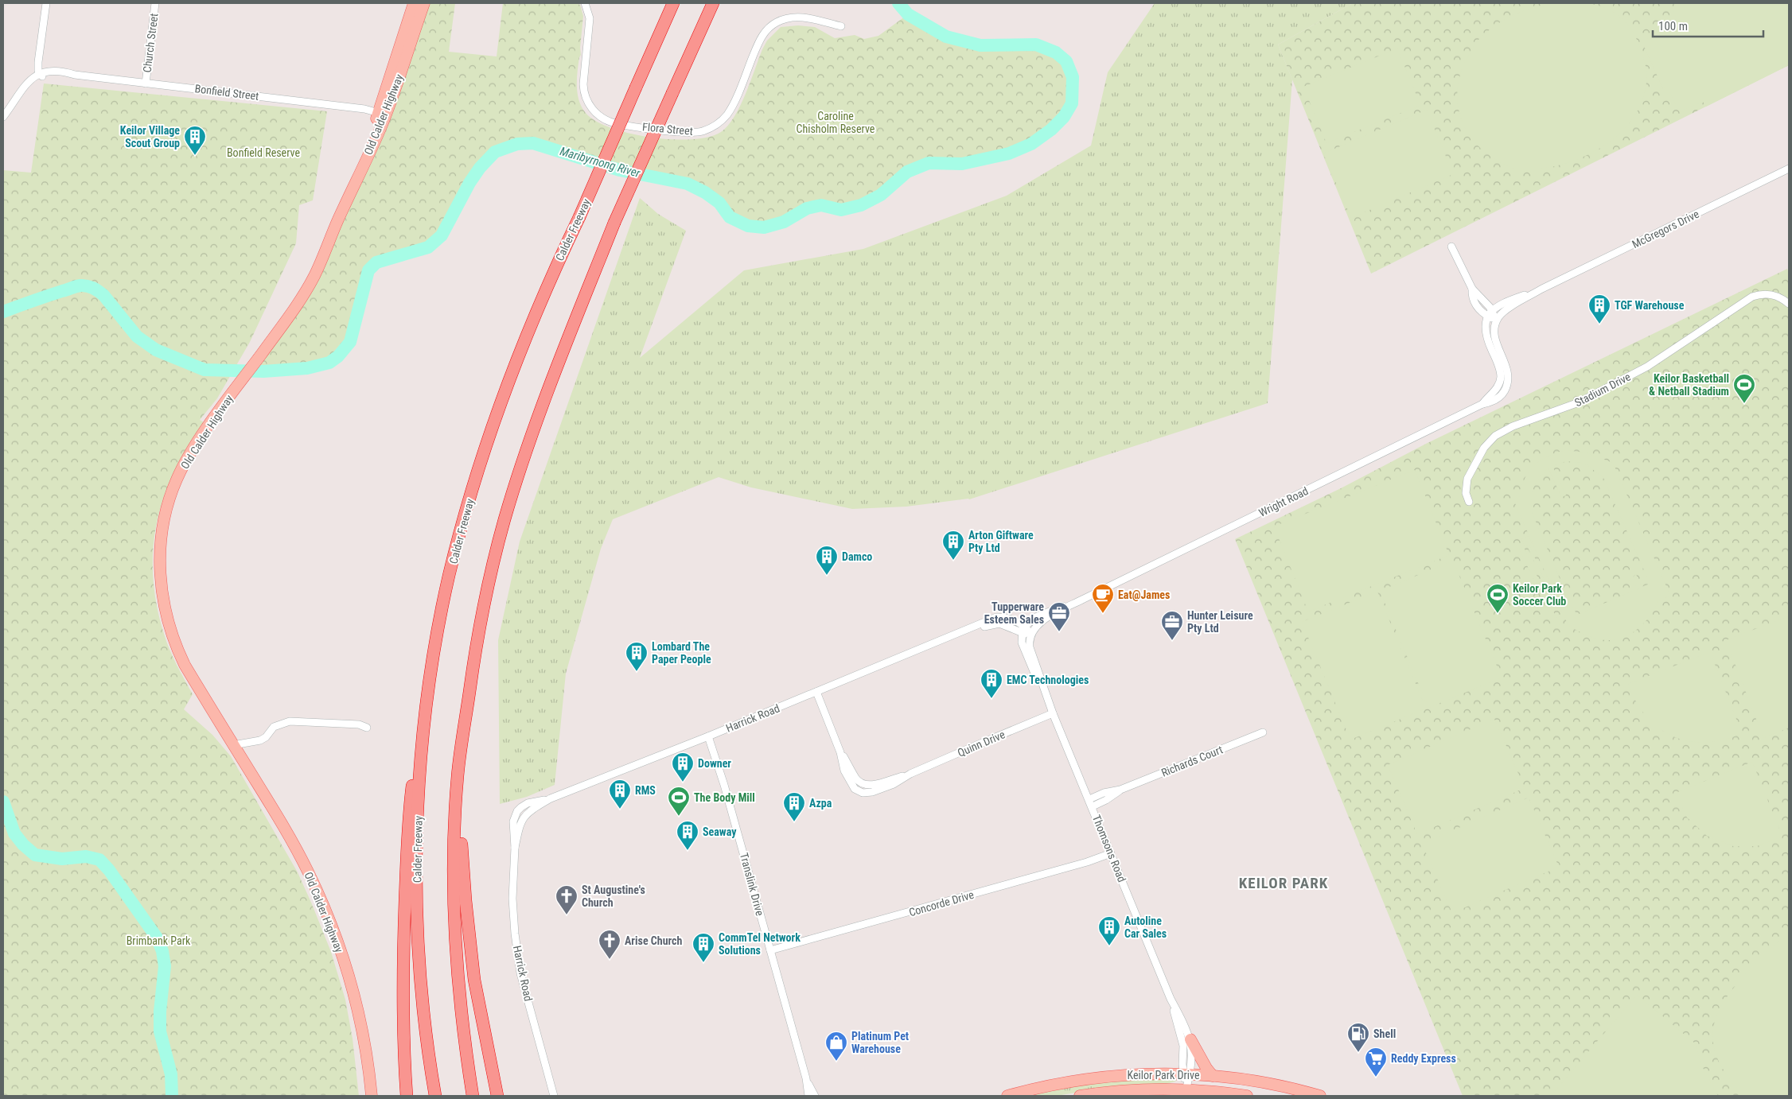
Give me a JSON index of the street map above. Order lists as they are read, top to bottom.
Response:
{
  "streets": {
    "highway": ["Calder Freeway"],
    "main road": ["Old Calder Highway", "Keilor Park Drive"],
    "street": [
      "Church Street",
      "Bonfield Street",
      "Flora Street",
      "McGregors Drive",
      "Stadium Drive",
      "Wright Road",
      "Harrick Road",
      "Quinn Drive",
      "Richards Court",
      "Thomsons Road",
      "Translink Drive",
      "Concorde Drive"
    ]
  },
  "crossings": [
    ["Church Street", "Bonfield Street"],
    ["Bonfield Street", "Old Calder Highway"],
    ["McGregors Drive", "Wright Road"],
    ["Wright Road", "Harrick Road"],
    ["Wright Road", "Thomsons Road"],
    ["Harrick Road", "Quinn Drive"],
    ["Harrick Road", "Thomsons Road"],
    ["Harrick Road", "Translink Drive"],
    ["Quinn Drive", "Thomsons Road"],
    ["Richards Court", "Thomsons Road"],
    ["Thomsons Road", "Concorde Drive"],
    ["Thomsons Road", "Keilor Park Drive"],
    ["Translink Drive", "Concorde Drive"]
  ],
  "districts": ["KEILOR PARK"],
  "water": ["Maribyrnong River"],
  "parks": ["Caroline Chisholm Reserve", "Bonfield Reserve", "Brimbank Park"],
  "places": {
    "building": [
      "Keilor Village Scout Group",
      "TGF Warehouse",
      "Arton Giftware Pty Ltd",
      "Damco",
      "Lombard The Paper People",
      "EMC Technologies",
      "Downer",
      "RMS",
      "Azpa",
      "Seaway",
      "Autoline Car Sales",
      "CommTel Network Solutions"
    ],
    "sports": ["Keilor Basketball & Netball Stadium", "Keilor Park Soccer Club", "The Body Mill"],
    "cafe": ["Eat@James"],
    "office": ["Tupperware Esteem Sales", "Hunter Leisure Pty Ltd"],
    "church": ["St Augustine's Church", "Arise Church"],
    "fuel station": ["Shell"],
    "shop": ["Platinum Pet Warehouse"],
    "supermarket": ["Reddy Express"]
  },
  "scale_bar": "100 m"
}
